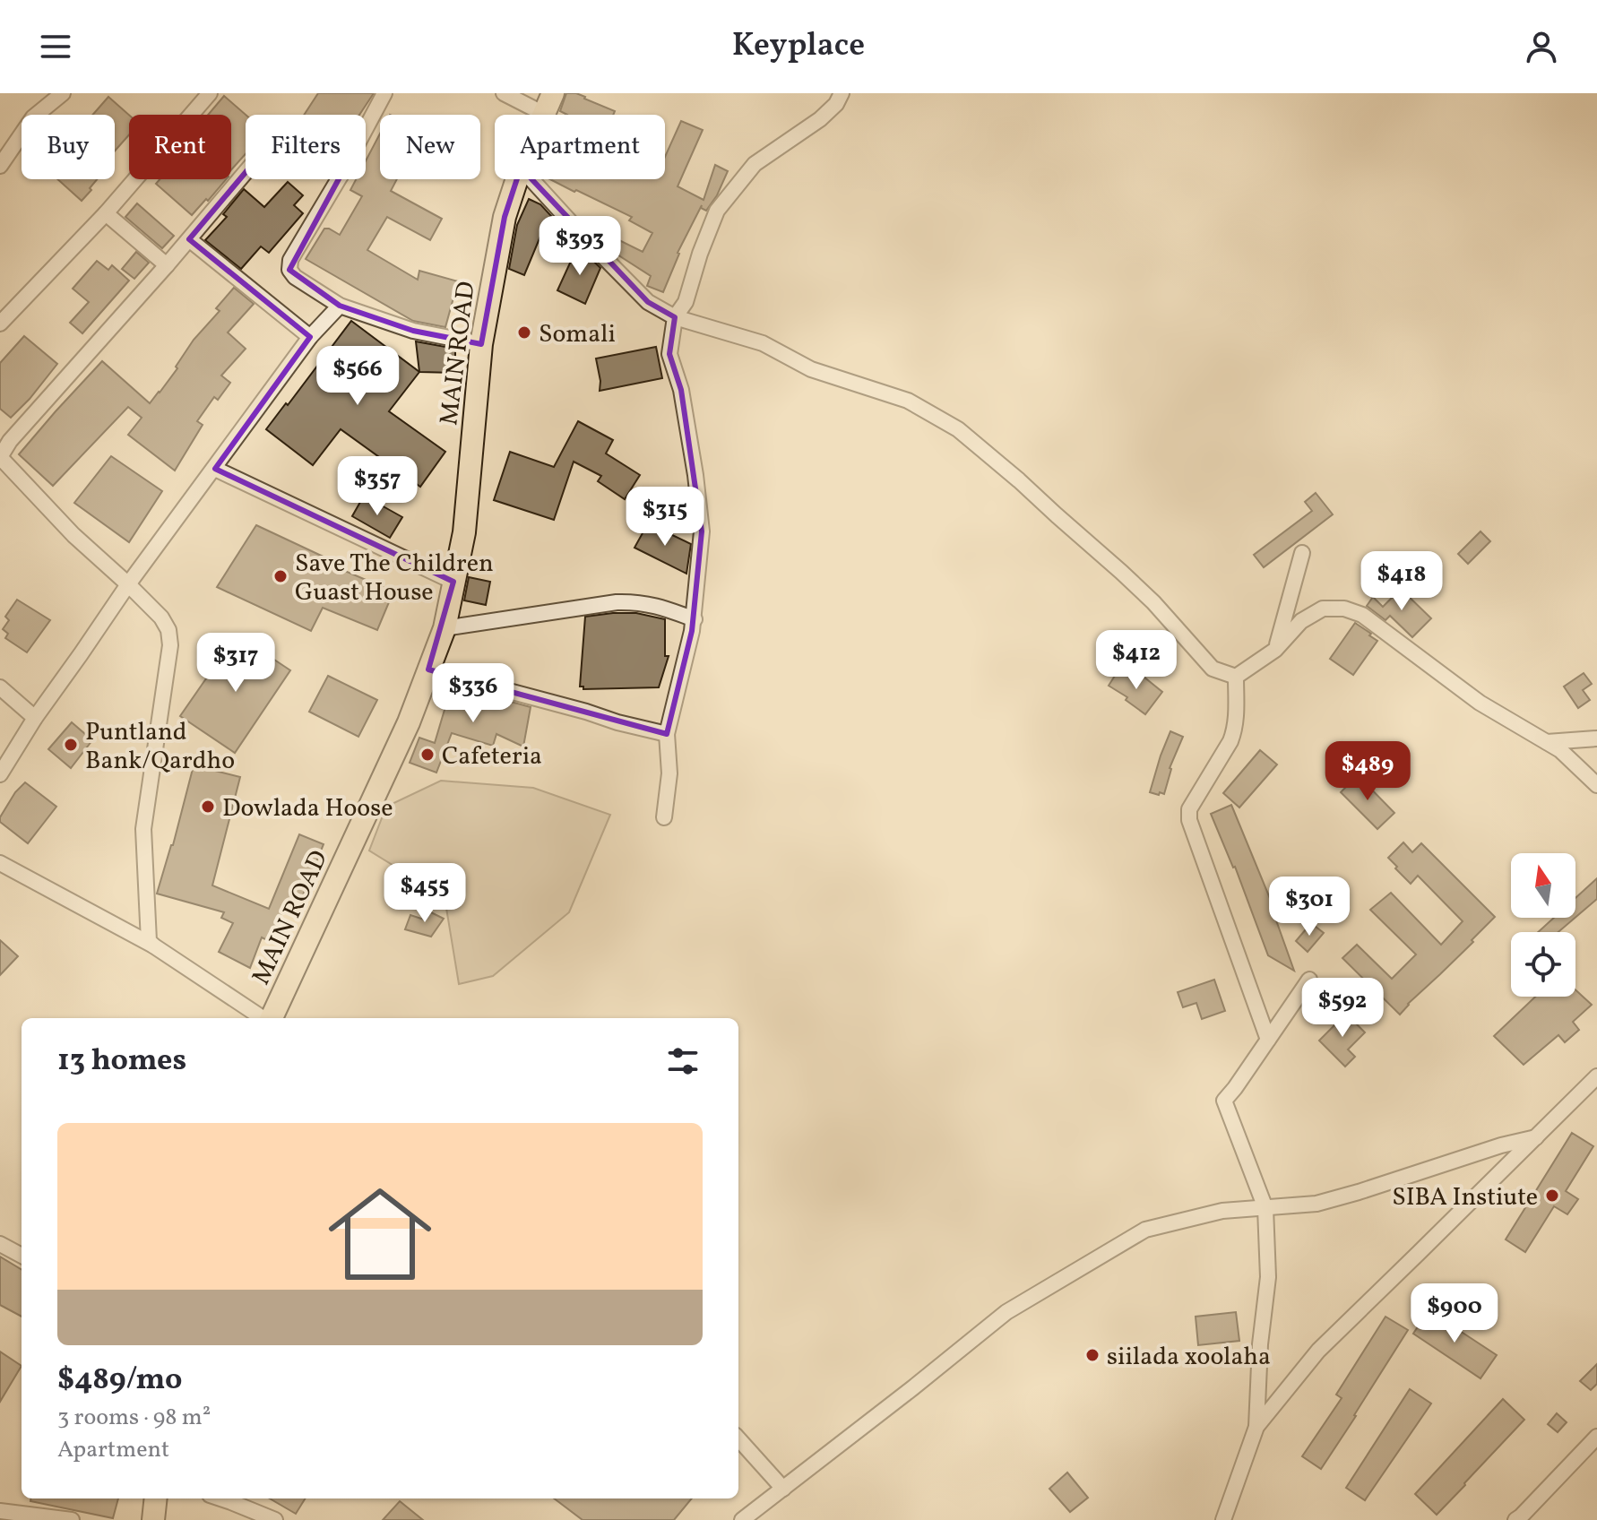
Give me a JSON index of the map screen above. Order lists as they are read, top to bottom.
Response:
{
  "streets": {
    "main road": ["MAIN ROAD"]
  },
  "places": [
    "Somali",
    "Save The Children Guast House",
    "Puntland Bank/Qardho",
    "Cafeteria",
    "Dowlada Hoose",
    "SIBA Instiute",
    "siilada xoolaha"
  ],
  "north": "top",
  "page": {
    "header": "Keyplace",
    "chip": [
      "Buy",
      "Rent",
      "Filters",
      "New",
      "Apartment"
    ],
    "price": [
      "$393",
      "$566",
      "$357",
      "$315",
      "$418",
      "$412",
      "$317",
      "$336",
      "$489",
      "$455",
      "$301",
      "$592",
      "$900"
    ],
    "heading": "13 homes",
    "list": [
      {
        "name": "$489/mo",
        "note": "3 rooms · 98 m² · Apartment"
      }
    ]
  }
}
